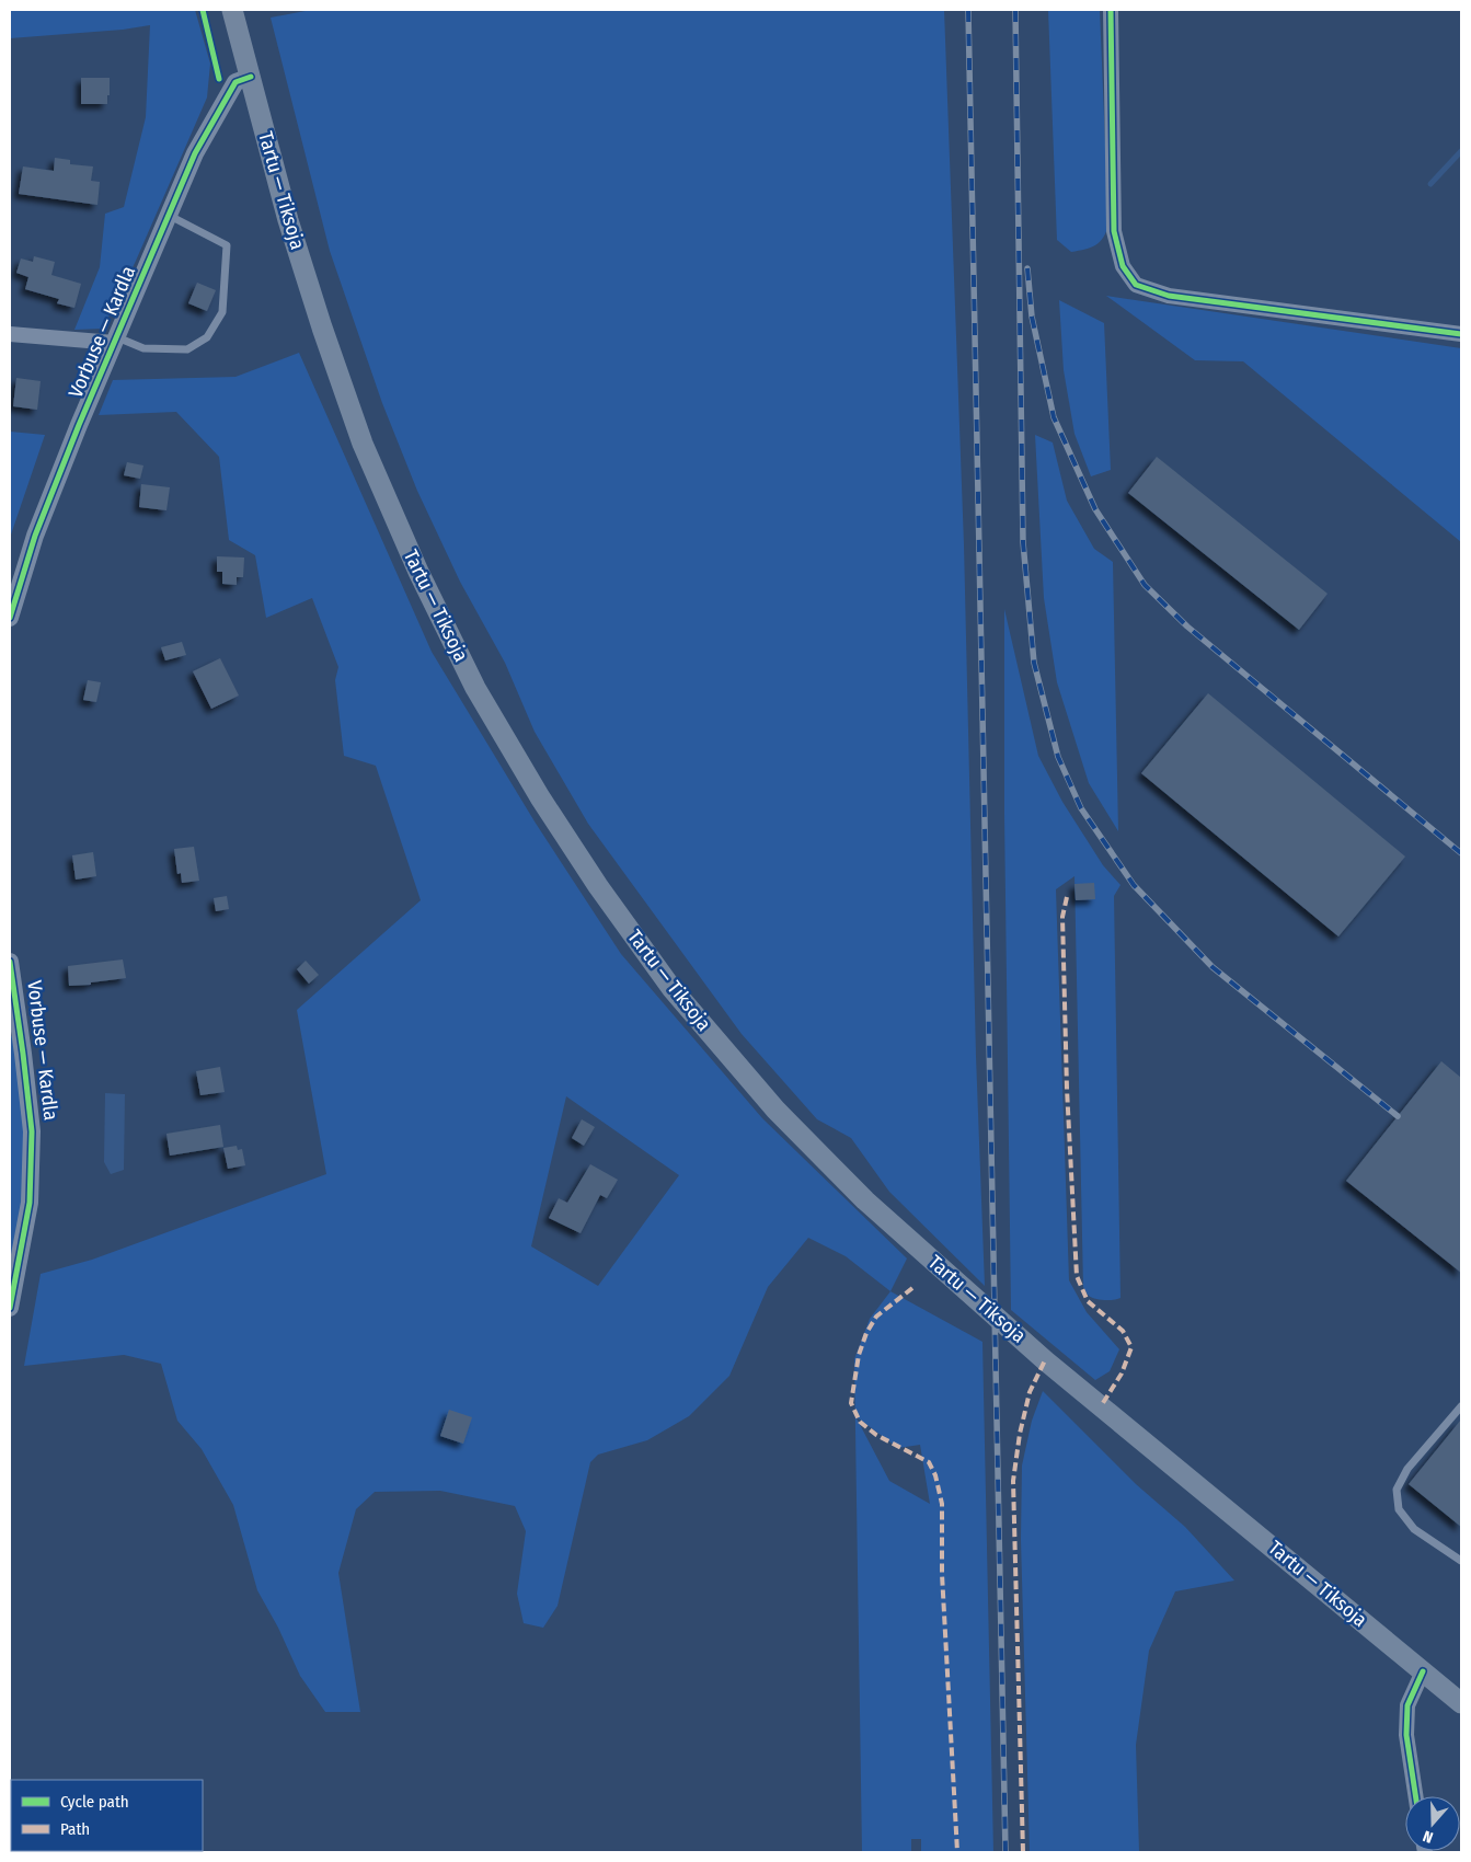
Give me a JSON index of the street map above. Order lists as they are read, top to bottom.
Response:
{
  "streets": {
    "main road": ["Tartu — Tiksoja"],
    "street": ["Vorbuse — Kardla"]
  },
  "crossings": [
    ["Tartu — Tiksoja", "Vorbuse — Kardla"]
  ],
  "legend": ["Cycle path", "Path"],
  "north": "bottom"
}
